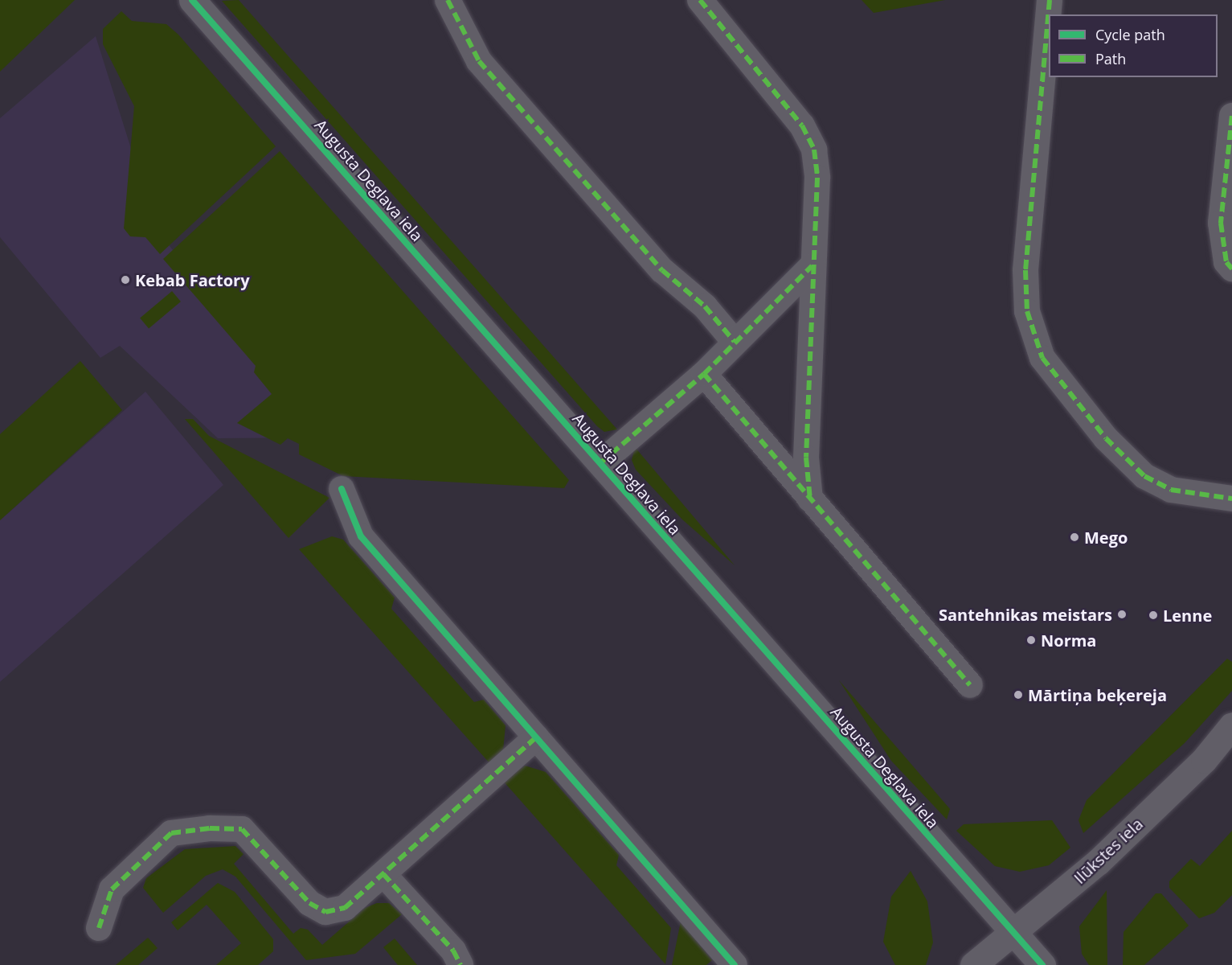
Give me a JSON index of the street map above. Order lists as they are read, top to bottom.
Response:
{
  "streets": {
    "main road": ["Augusta Deglava iela", "Ilūkstes iela"]
  },
  "crossings": [
    ["Augusta Deglava iela", "Ilūkstes iela"]
  ],
  "places": [
    "Kebab Factory",
    "Mego",
    "Santehnikas meistars",
    "Lenne",
    "Norma",
    "Mārtiņa beķereja"
  ],
  "legend": ["Cycle path", "Path"]
}
